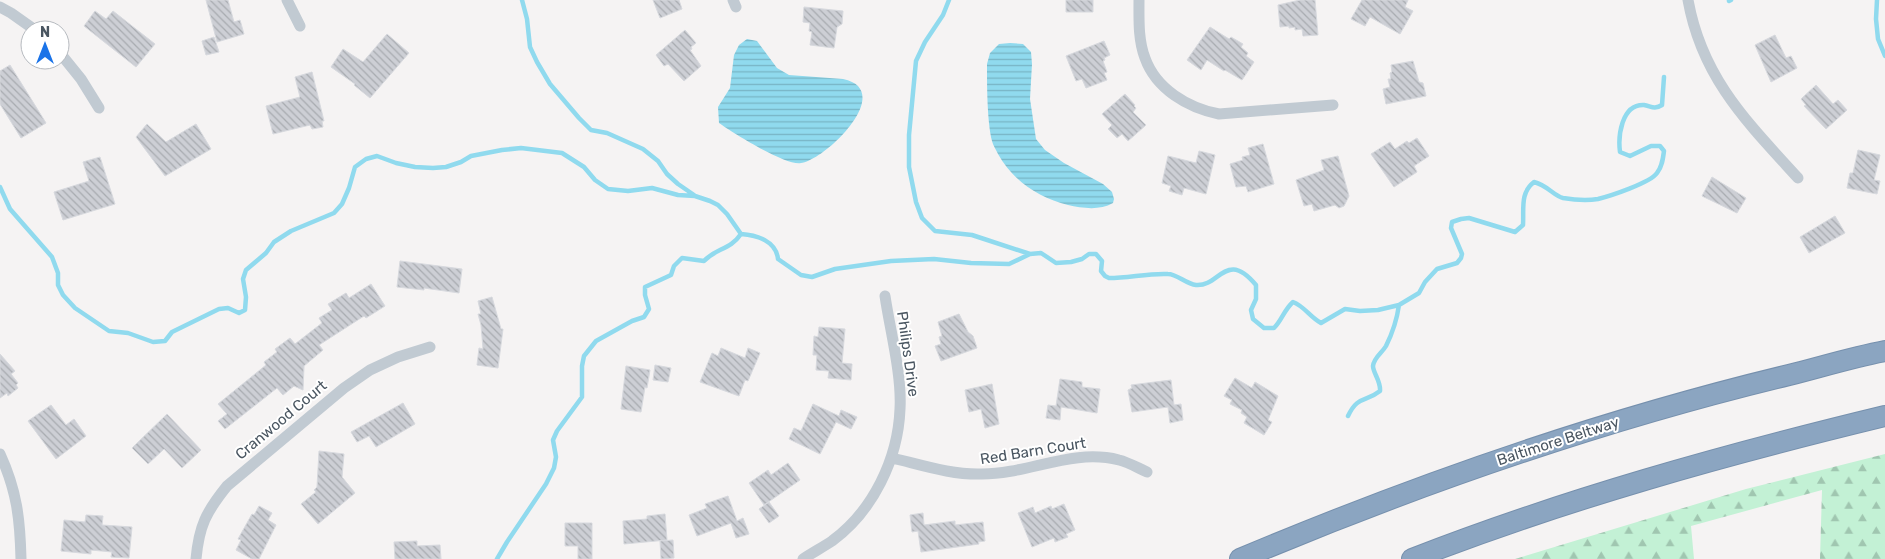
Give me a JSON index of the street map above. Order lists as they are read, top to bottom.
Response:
{
  "streets": {
    "highway": ["Baltimore Beltway"],
    "street": ["Philips Drive", "Cranwood Court", "Red Barn Court"]
  },
  "crossings": [
    ["Philips Drive", "Red Barn Court"]
  ],
  "north": "top"
}
